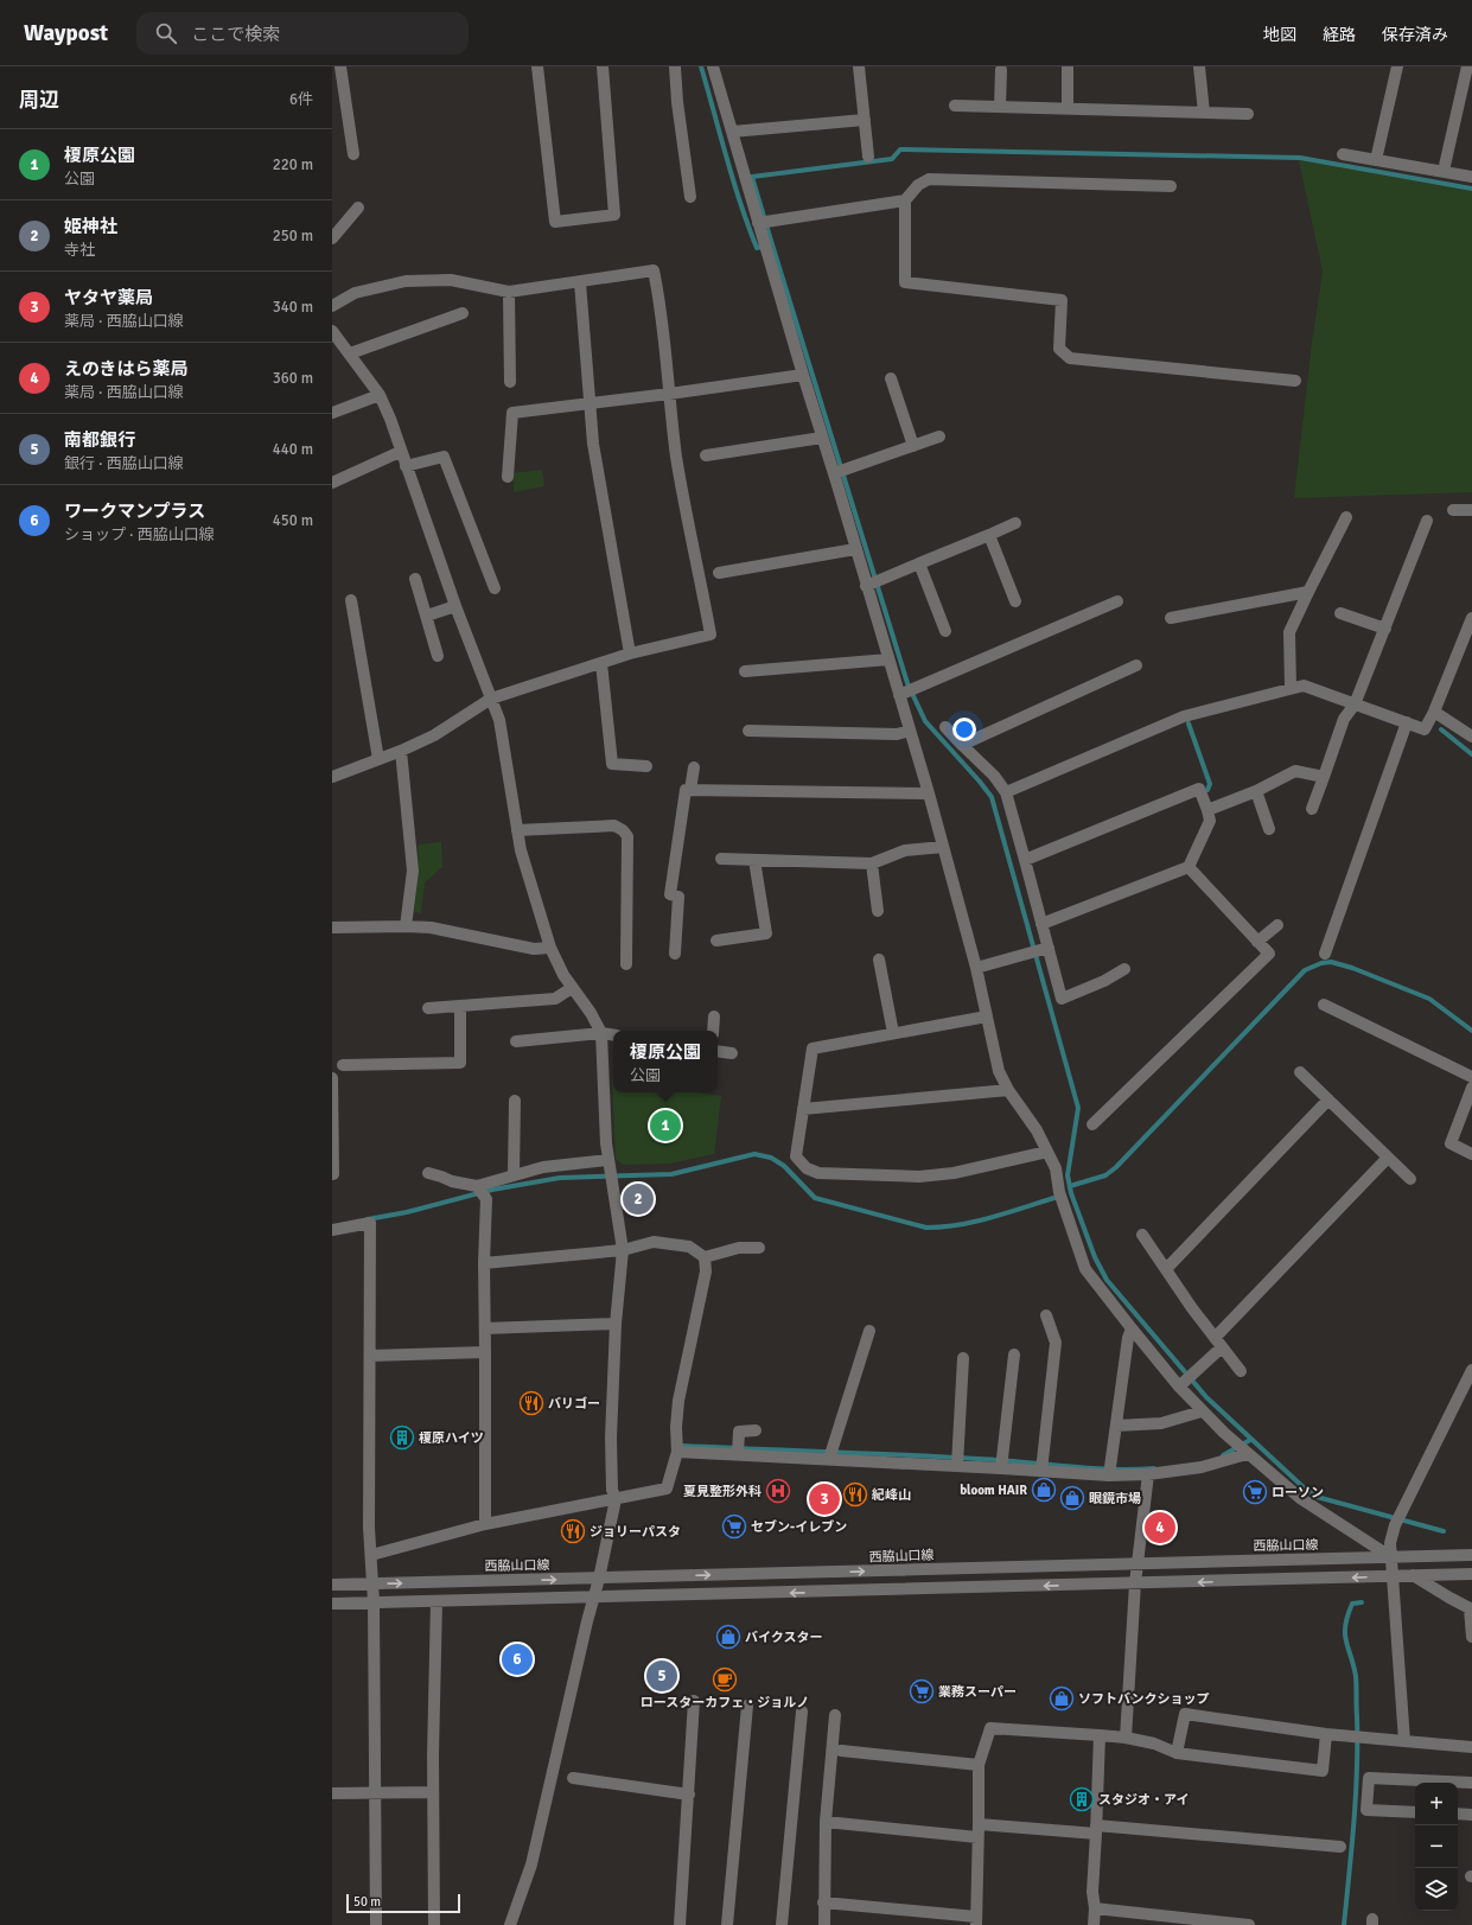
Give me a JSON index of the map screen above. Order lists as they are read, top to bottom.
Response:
{
  "streets": {
    "street": ["西脇山口線"]
  },
  "places": {
    "restaurant": ["バリゴー", "紀峰山", "ジョリーパスタ"],
    "building": ["榎原ハイツ", "スタジオ・アイ"],
    "shop": [
      "bloom HAIR",
      "眼鏡市場",
      "バイクスター",
      "ソフトバンクショップ"
    ],
    "hospital": ["夏見整形外科"],
    "supermarket": ["ローソン", "セブン-イレブン", "業務スーパー"],
    "cafe": ["ロースターカフェ・ジョルノ"]
  },
  "scale_bar": "50 m",
  "page": {
    "header": "Waypost",
    "search": "ここで検索",
    "nav": ["地図", "経路", "保存済み"],
    "heading": ["周辺", "6件"],
    "list": [
      {
        "mark": "1",
        "name": "榎原公園",
        "note": "公園",
        "value": "220 m"
      },
      {
        "mark": "2",
        "name": "姫神社",
        "note": "寺社",
        "value": "250 m"
      },
      {
        "mark": "3",
        "name": "ヤタヤ薬局",
        "note": "薬局 · 西脇山口線",
        "value": "340 m"
      },
      {
        "mark": "4",
        "name": "えのきはら薬局",
        "note": "薬局 · 西脇山口線",
        "value": "360 m"
      },
      {
        "mark": "5",
        "name": "南都銀行",
        "note": "銀行 · 西脇山口線",
        "value": "440 m"
      },
      {
        "mark": "6",
        "name": "ワークマンプラス",
        "note": "ショップ · 西脇山口線",
        "value": "450 m"
      }
    ],
    "popup": ["榎原公園", "公園"],
    "pins": [
      "1",
      "2",
      "3",
      "4",
      "6",
      "5"
    ],
    "map_buttons": ["+", "−"],
    "scale": "50 m"
  }
}
